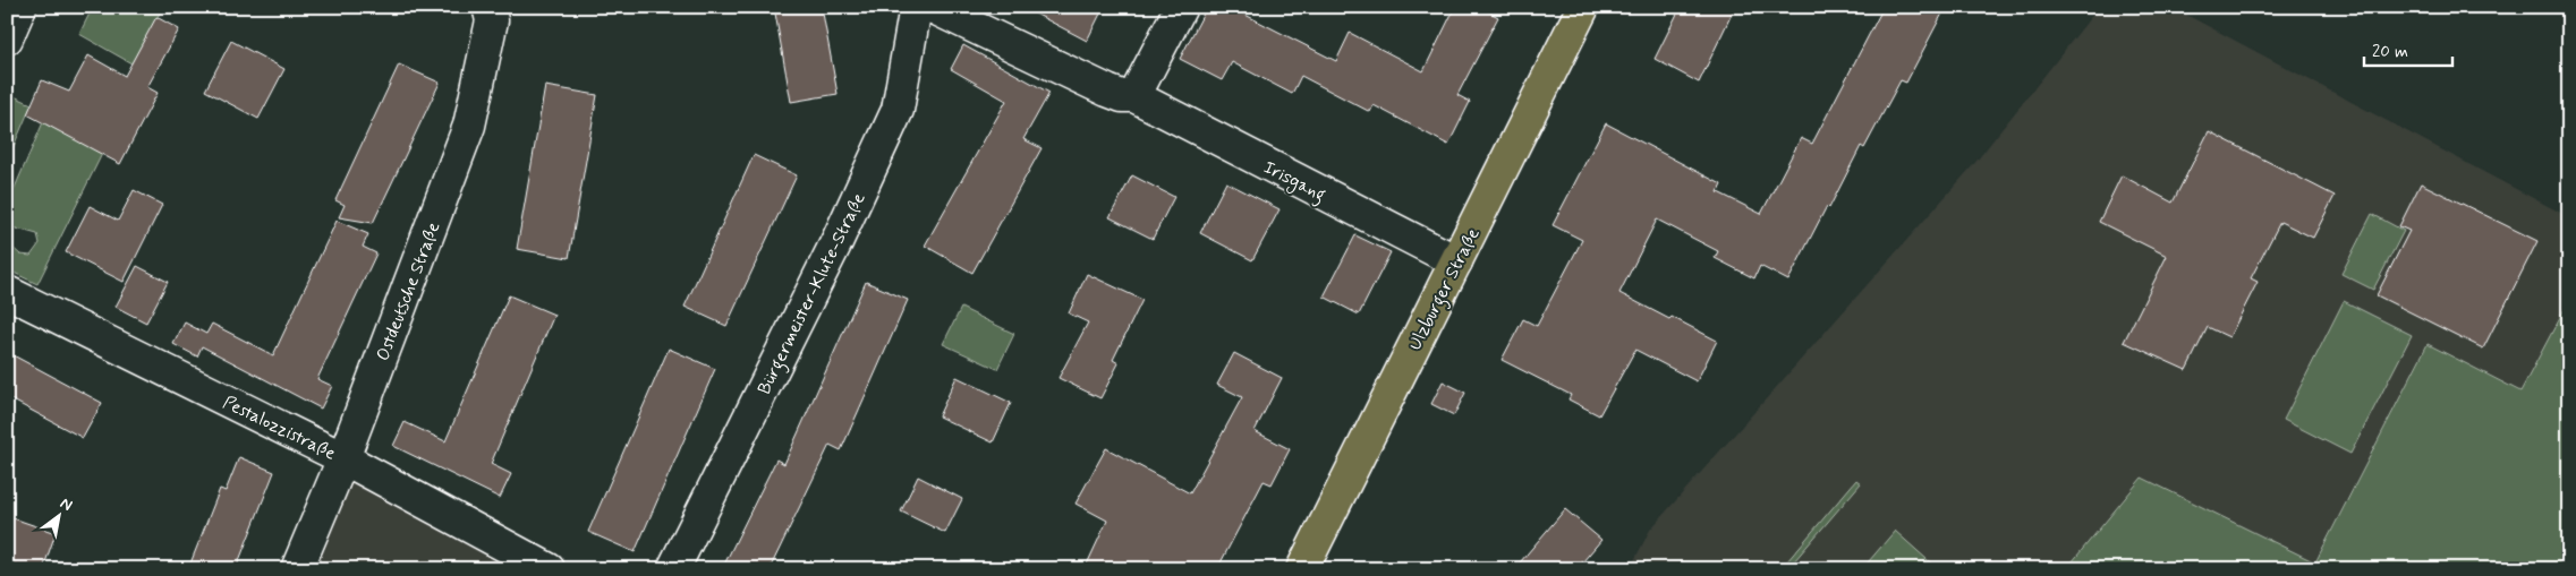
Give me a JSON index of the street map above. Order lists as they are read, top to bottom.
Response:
{
  "streets": {
    "main road": ["Ulzburger Straße"],
    "street": [
      "Irisgang",
      "Ostdeutsche Straße",
      "Bürgermeister-Klute-Straße",
      "Pestalozzistraße"
    ]
  },
  "crossings": [
    ["Irisgang", "Ulzburger Straße"],
    ["Ostdeutsche Straße", "Pestalozzistraße"]
  ],
  "scale_bar": "20 m",
  "north": "top right"
}
